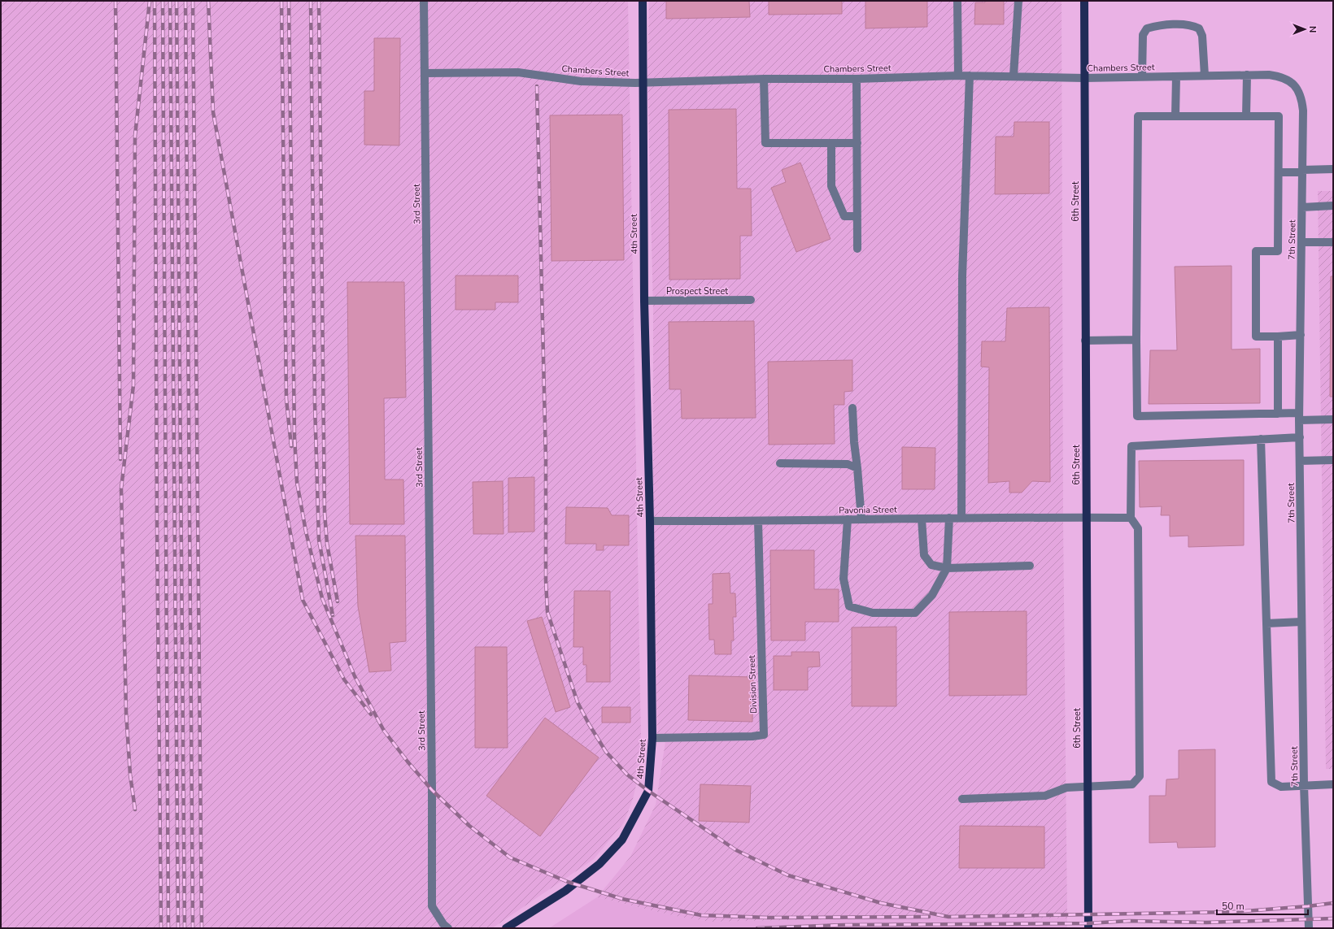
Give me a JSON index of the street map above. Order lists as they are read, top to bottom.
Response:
{
  "streets": {
    "main road": ["6th Street", "4th Street"],
    "street": [
      "Chambers Street",
      "3rd Street",
      "7th Street",
      "Prospect Street",
      "Pavonia Street",
      "Division Street"
    ]
  },
  "crossings": [
    ["Chambers Street", "6th Street"],
    ["Chambers Street", "3rd Street"],
    ["Chambers Street", "4th Street"],
    ["Chambers Street", "7th Street"],
    ["6th Street", "Pavonia Street"],
    ["4th Street", "Prospect Street"],
    ["4th Street", "Pavonia Street"],
    ["4th Street", "Division Street"],
    ["Pavonia Street", "Division Street"]
  ],
  "scale_bar": "50 m",
  "north": "right"
}
